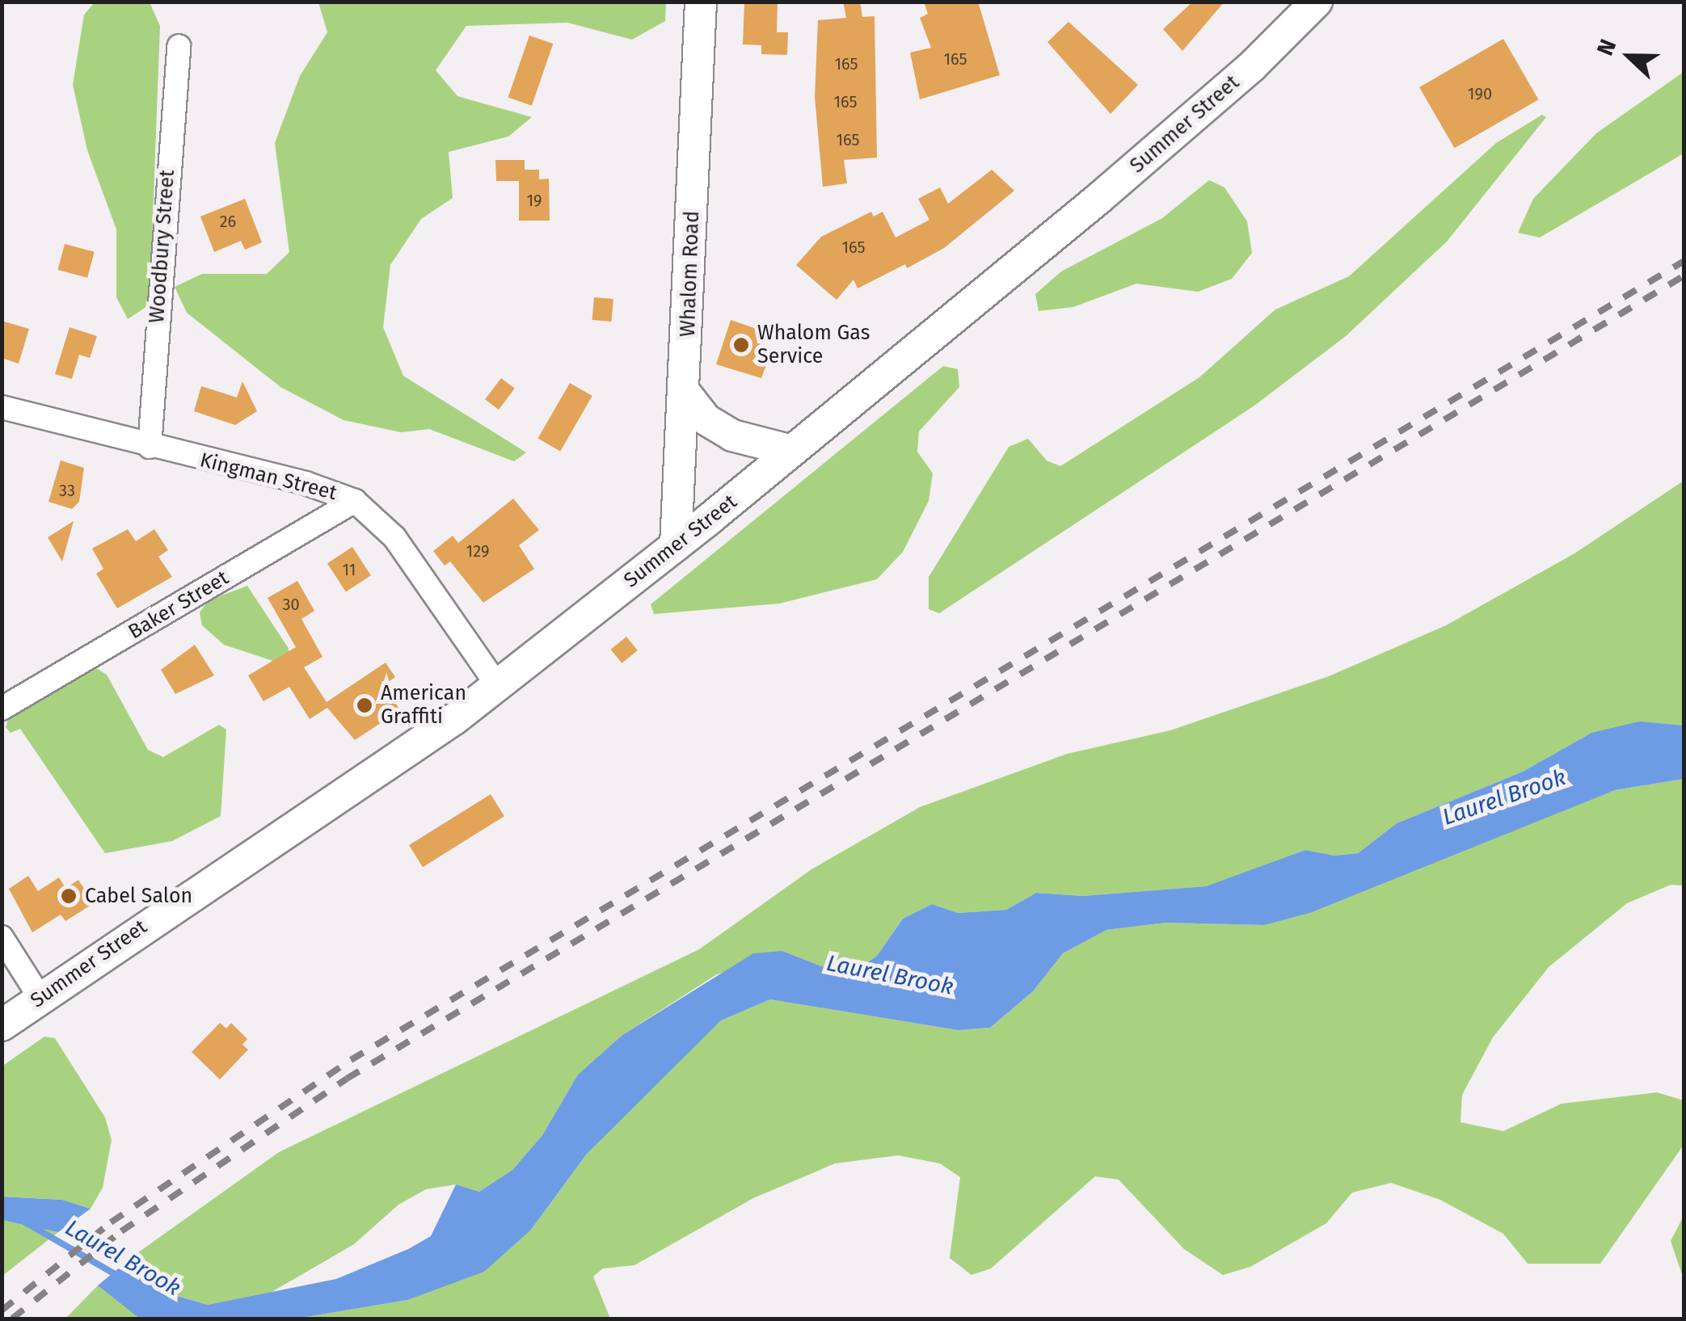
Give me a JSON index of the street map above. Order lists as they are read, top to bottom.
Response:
{
  "streets": {
    "main road": ["Summer Street", "Whalom Road"],
    "street": ["Woodbury Street", "Kingman Street", "Baker Street"]
  },
  "crossings": [
    ["Summer Street", "Whalom Road"],
    ["Summer Street", "Kingman Street"],
    ["Woodbury Street", "Kingman Street"],
    ["Kingman Street", "Baker Street"]
  ],
  "water": ["Laurel Brook"],
  "places": ["Whalom Gas Service", "American Graffiti", "Cabel Salon"],
  "house_numbers": [
    "165",
    "165",
    "190",
    "165",
    "165",
    "19",
    "26",
    "165",
    "33",
    "129",
    "11",
    "30"
  ],
  "north": "left"
}
